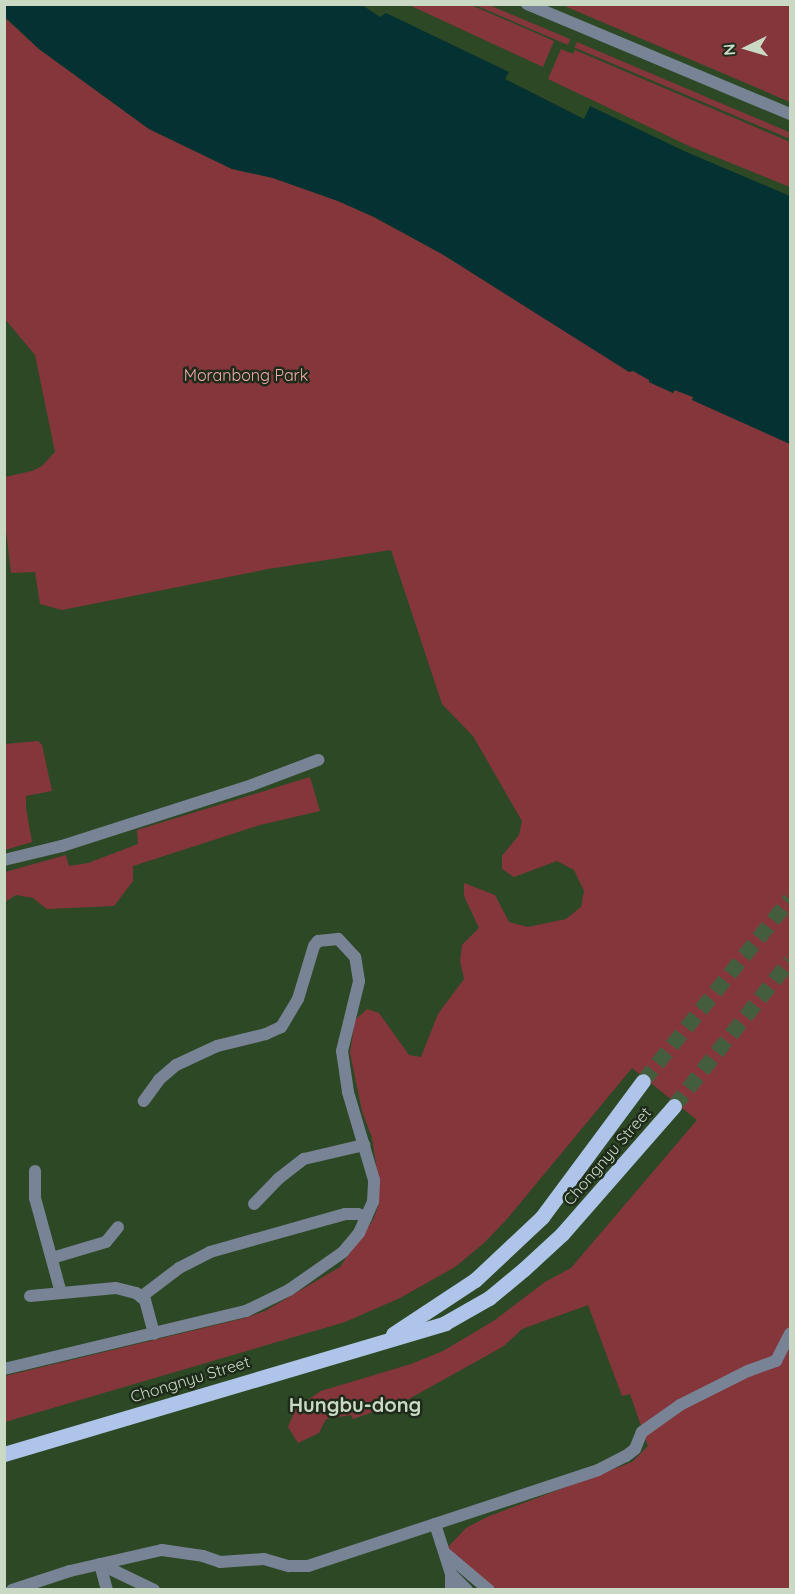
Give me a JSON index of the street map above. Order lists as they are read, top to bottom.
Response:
{
  "streets": {
    "main road": ["Chongnyu Street"]
  },
  "districts": ["Hungbu-dong"],
  "parks": ["Moranbong Park"],
  "north": "left"
}
